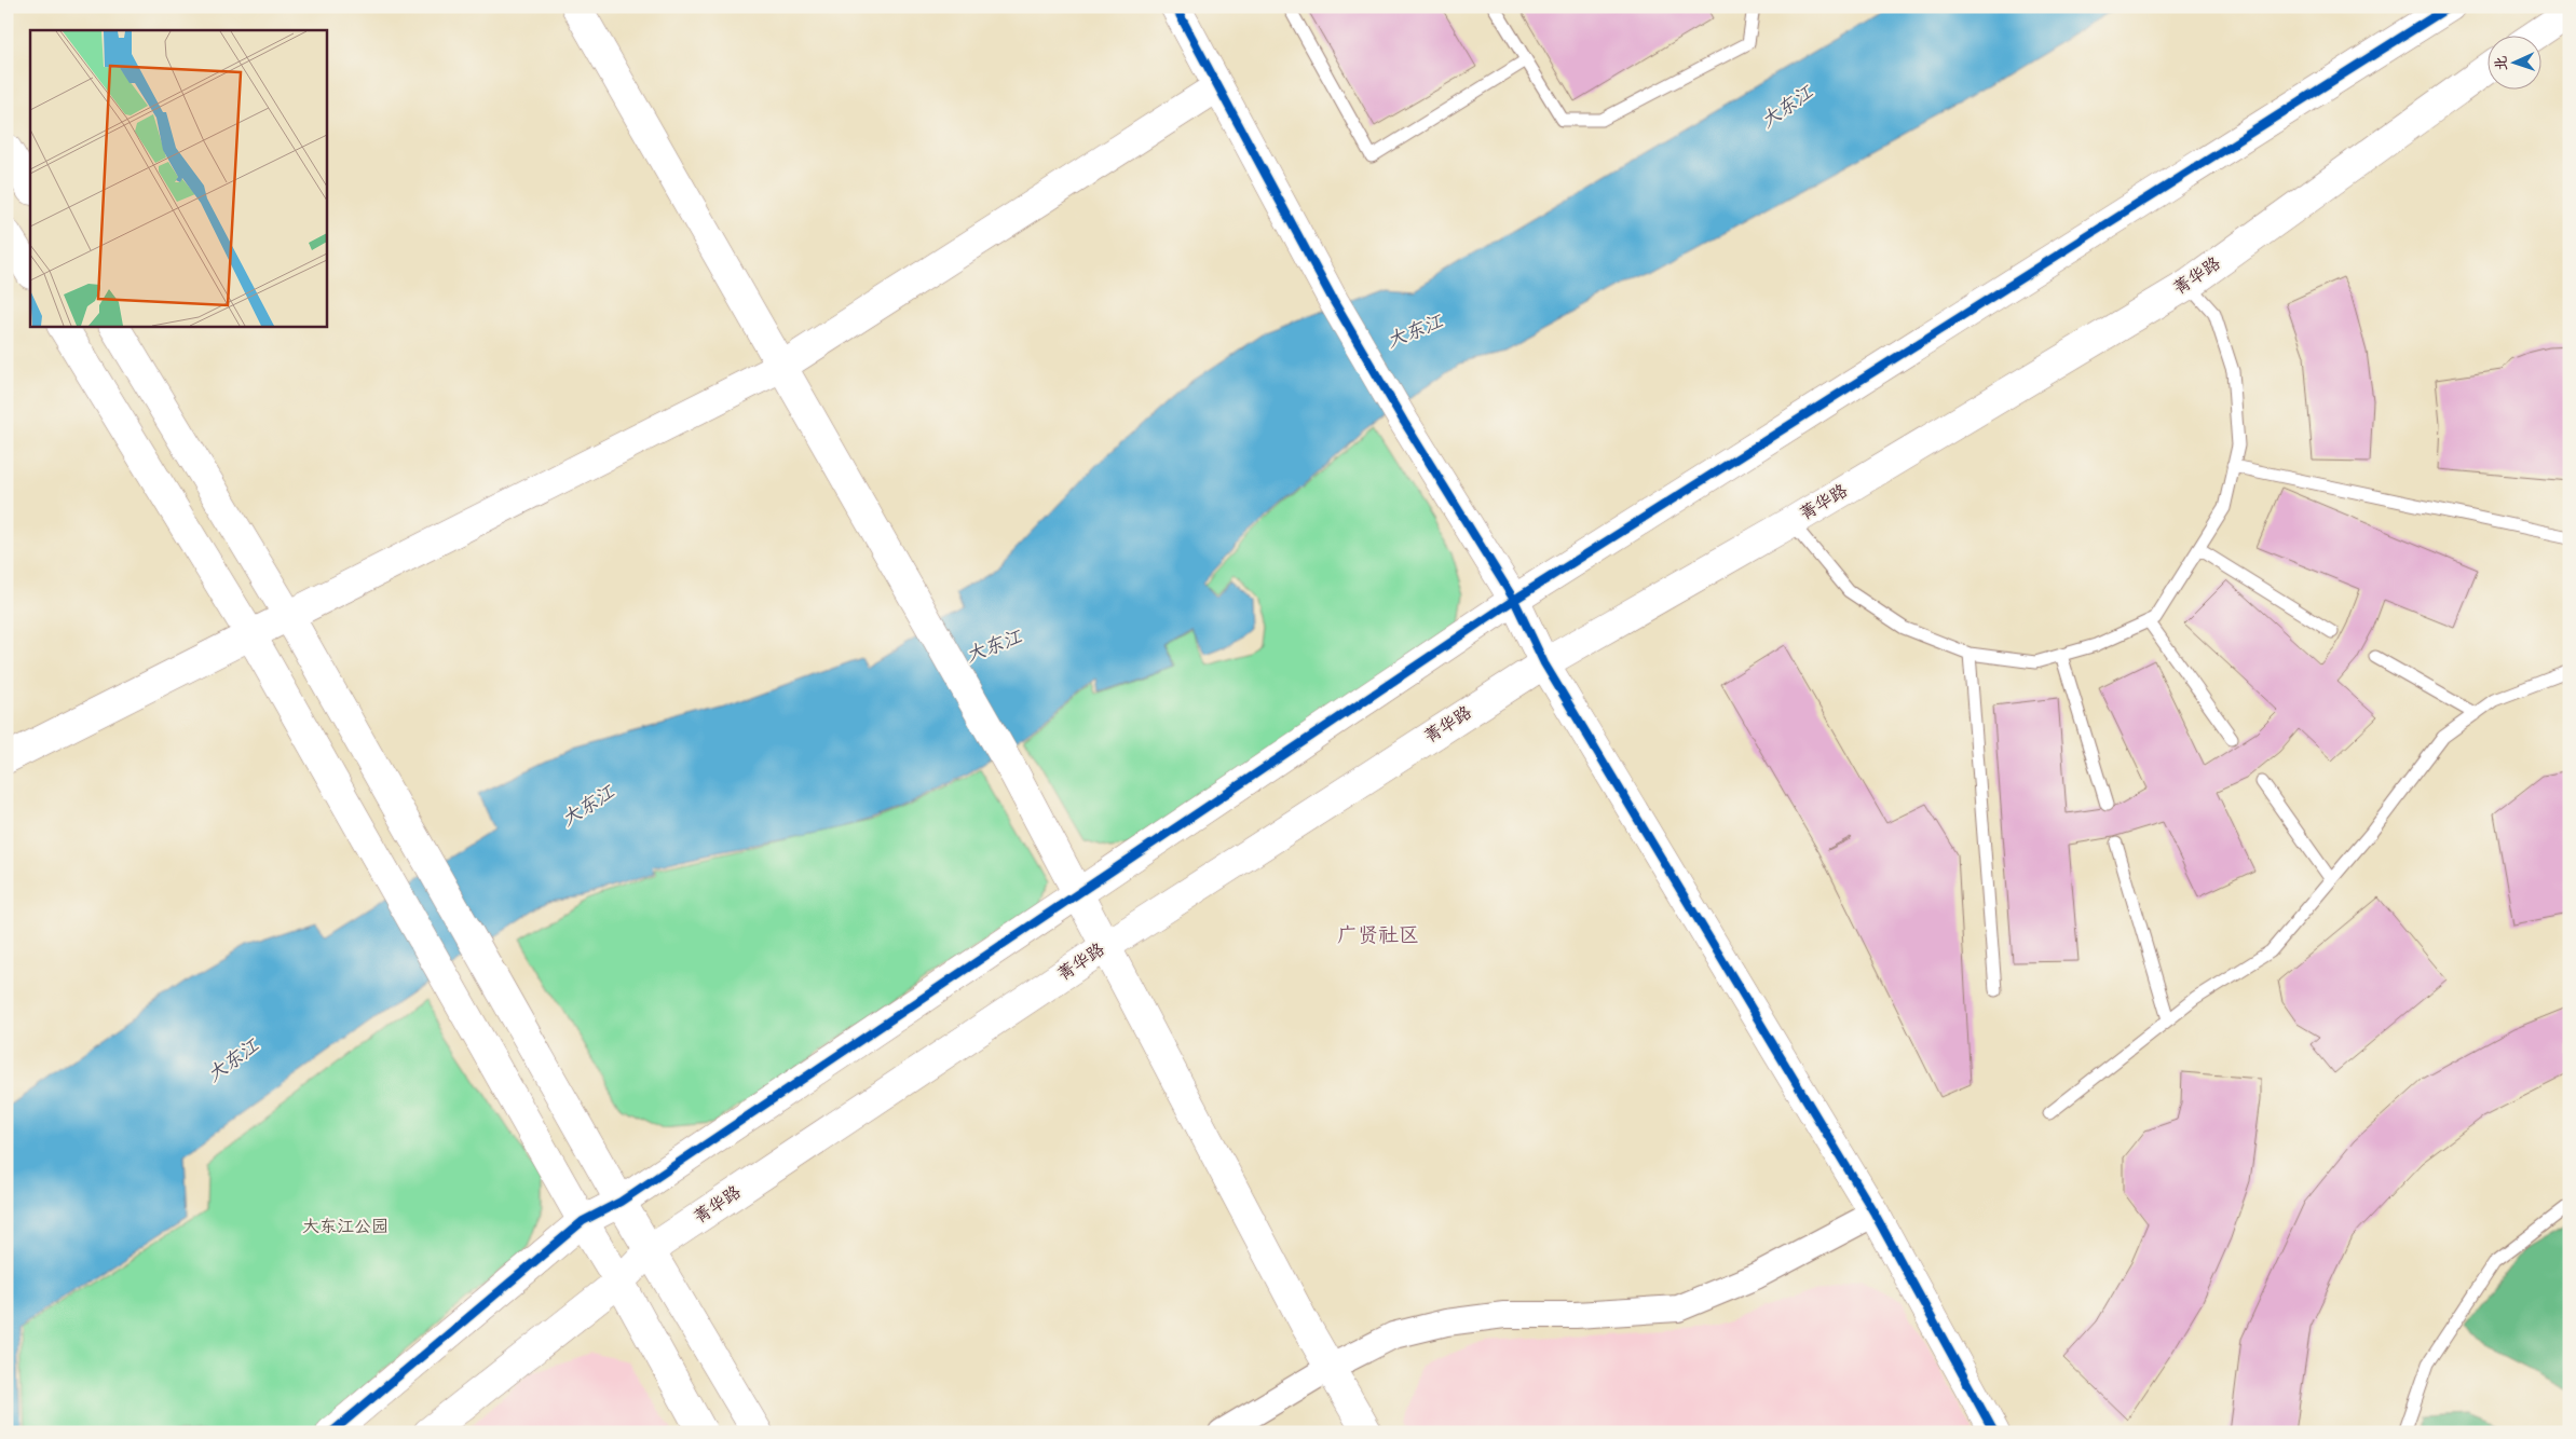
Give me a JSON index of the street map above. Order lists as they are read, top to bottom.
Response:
{
  "streets": {
    "street": ["菁华路"]
  },
  "districts": ["广贤社区"],
  "water": ["大东江"],
  "parks": ["大东江公园"],
  "north": "left"
}
